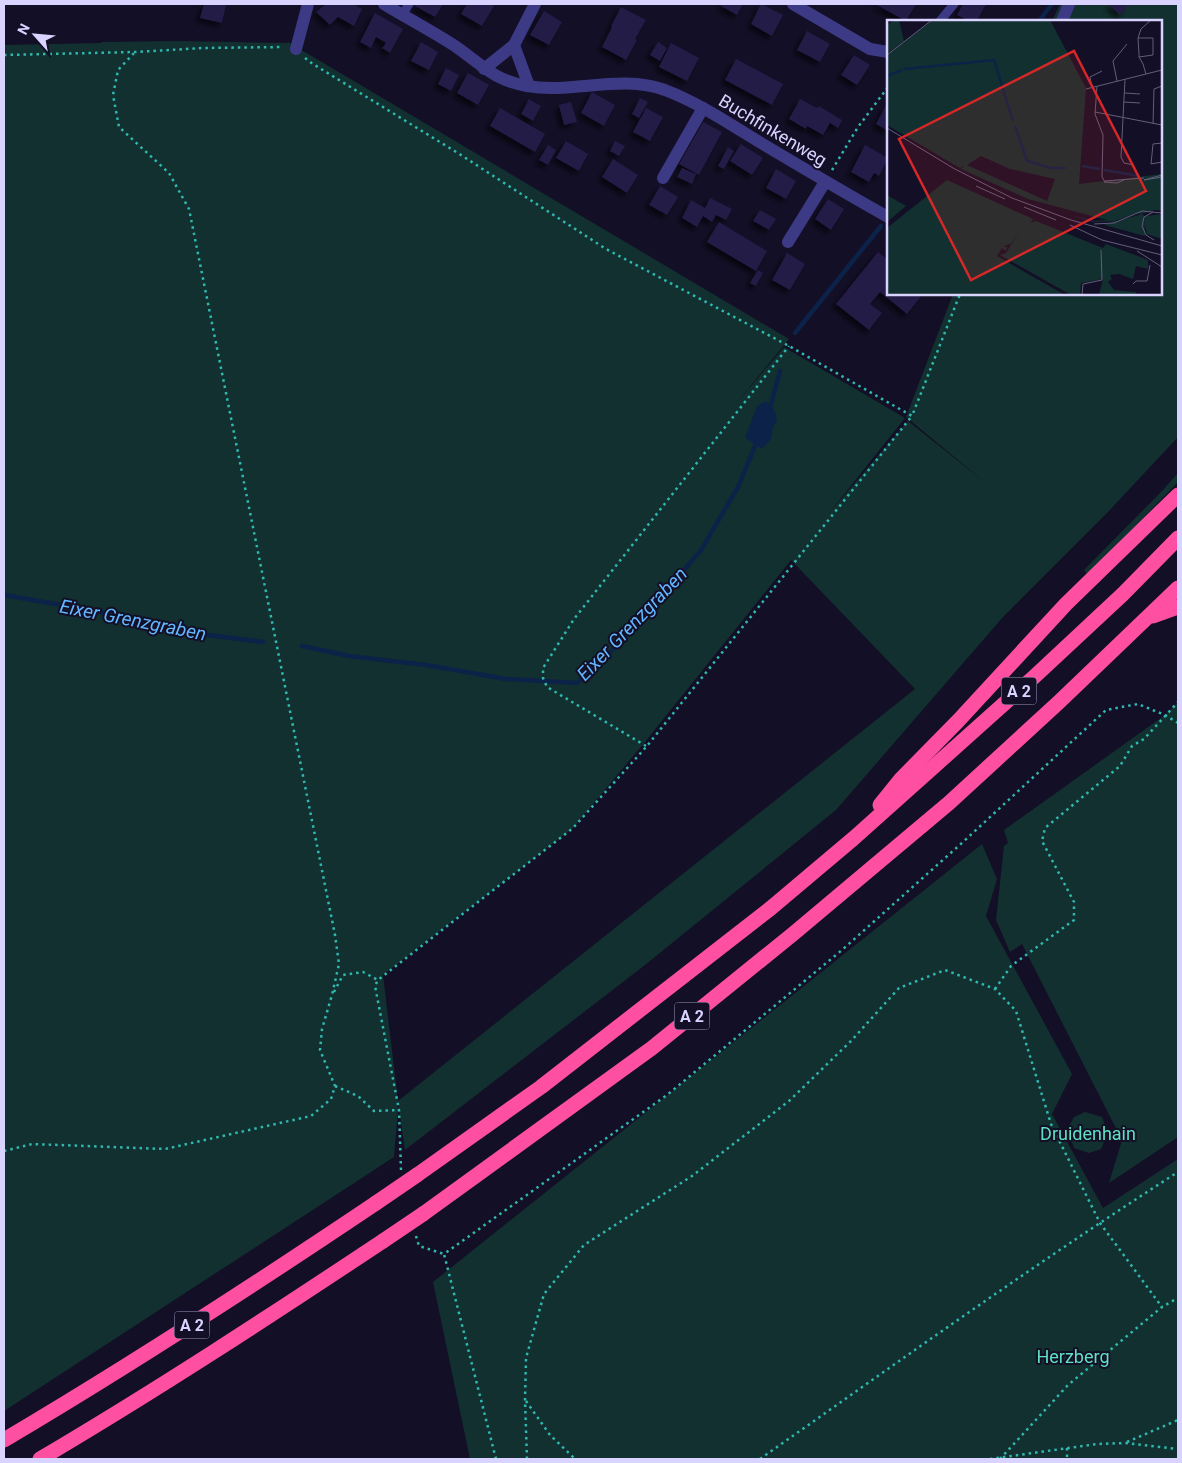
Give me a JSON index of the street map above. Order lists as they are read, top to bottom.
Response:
{
  "streets": {
    "highway": ["A 2"],
    "street": ["Buchfinkenweg"]
  },
  "water": ["Eixer Grenzgraben"],
  "parks": ["Druidenhain", "Herzberg"],
  "north": "top left"
}
